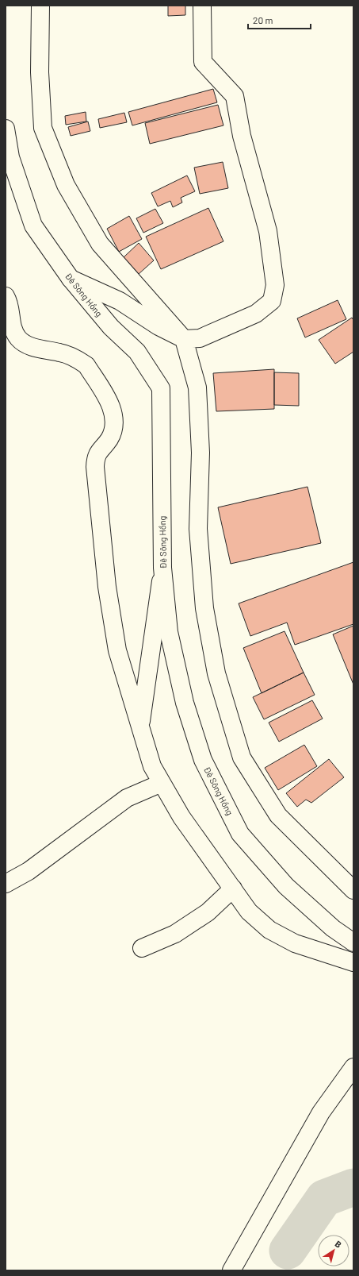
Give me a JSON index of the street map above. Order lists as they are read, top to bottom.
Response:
{
  "streets": {
    "street": ["Đê Sông Hồng"]
  },
  "scale_bar": "20 m",
  "north": "top right"
}
